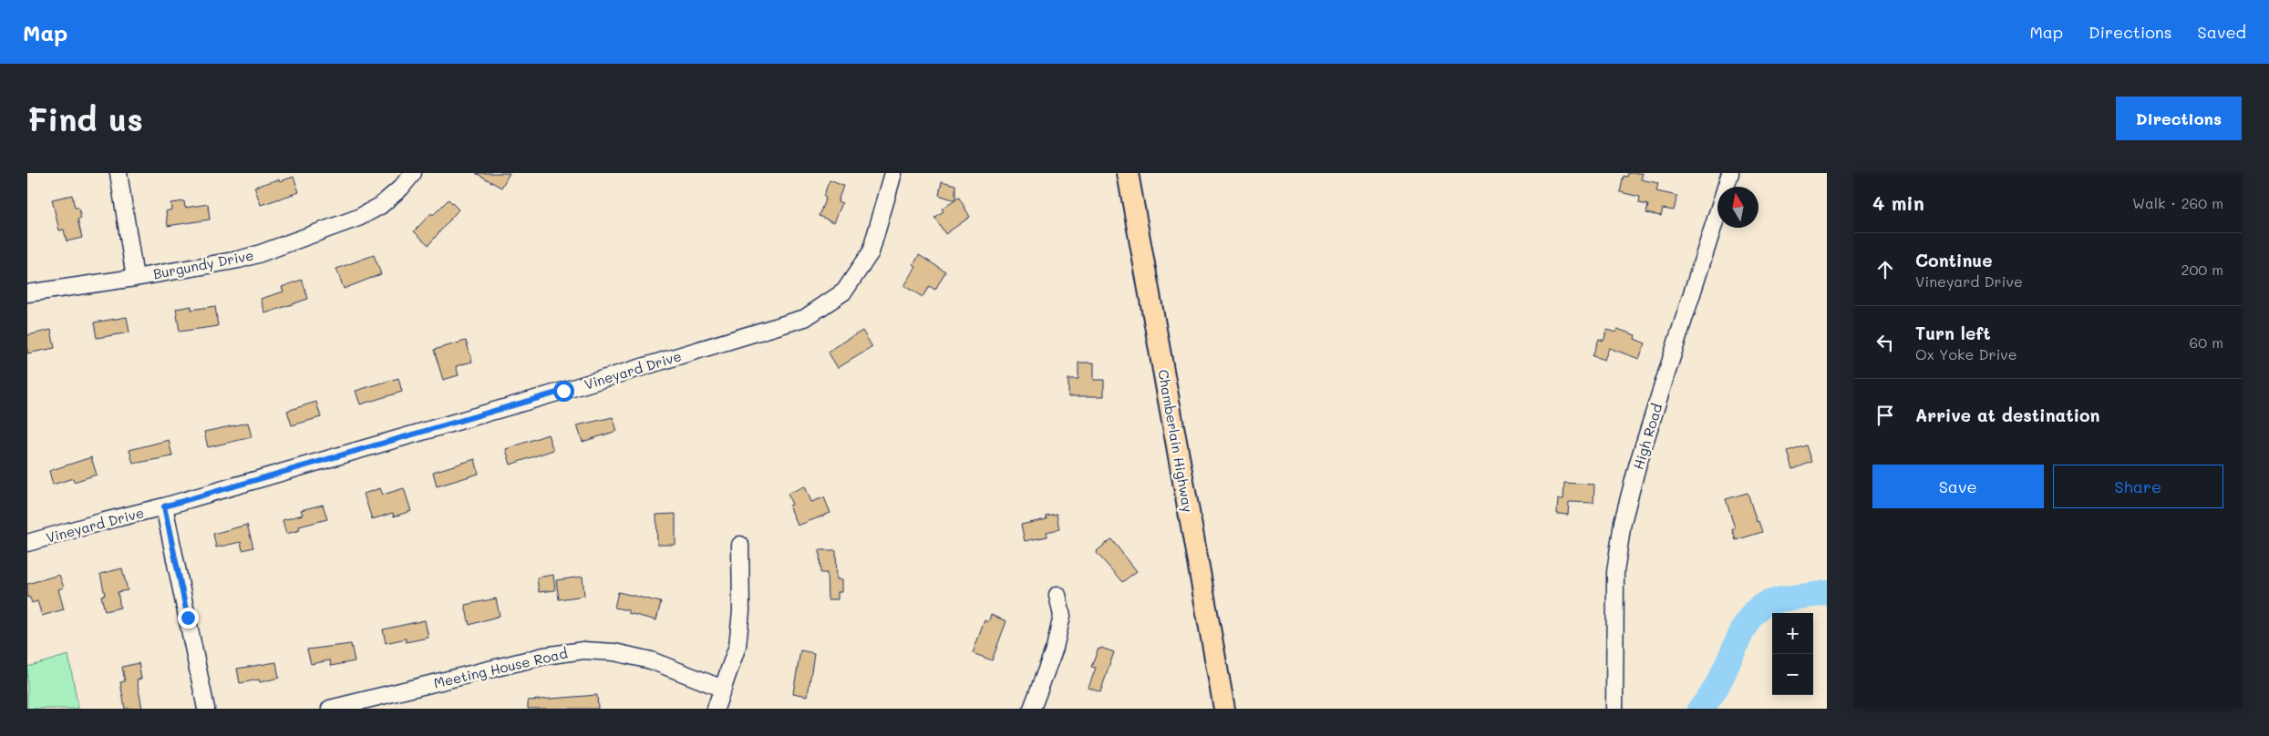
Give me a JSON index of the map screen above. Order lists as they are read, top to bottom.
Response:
{
  "streets": {
    "main road": ["Chamberlain Highway"],
    "street": [
      "Burgundy Drive",
      "Vineyard Drive",
      "High Road",
      "Meeting House Road"
    ]
  },
  "north": "top",
  "page": {
    "header": "Map",
    "nav": ["Map", "Directions", "Saved"],
    "buttons": [
      "Directions",
      ["Save", "Share"]
    ],
    "title": "Find us",
    "heading": ["4 min", "Walk · 260 m"],
    "list": [
      ["Continue", "Vineyard Drive", "200 m"],
      ["Turn left", "Ox Yoke Drive", "60 m"],
      "Arrive at destination"
    ],
    "map_buttons": ["+", "−"]
  }
}
